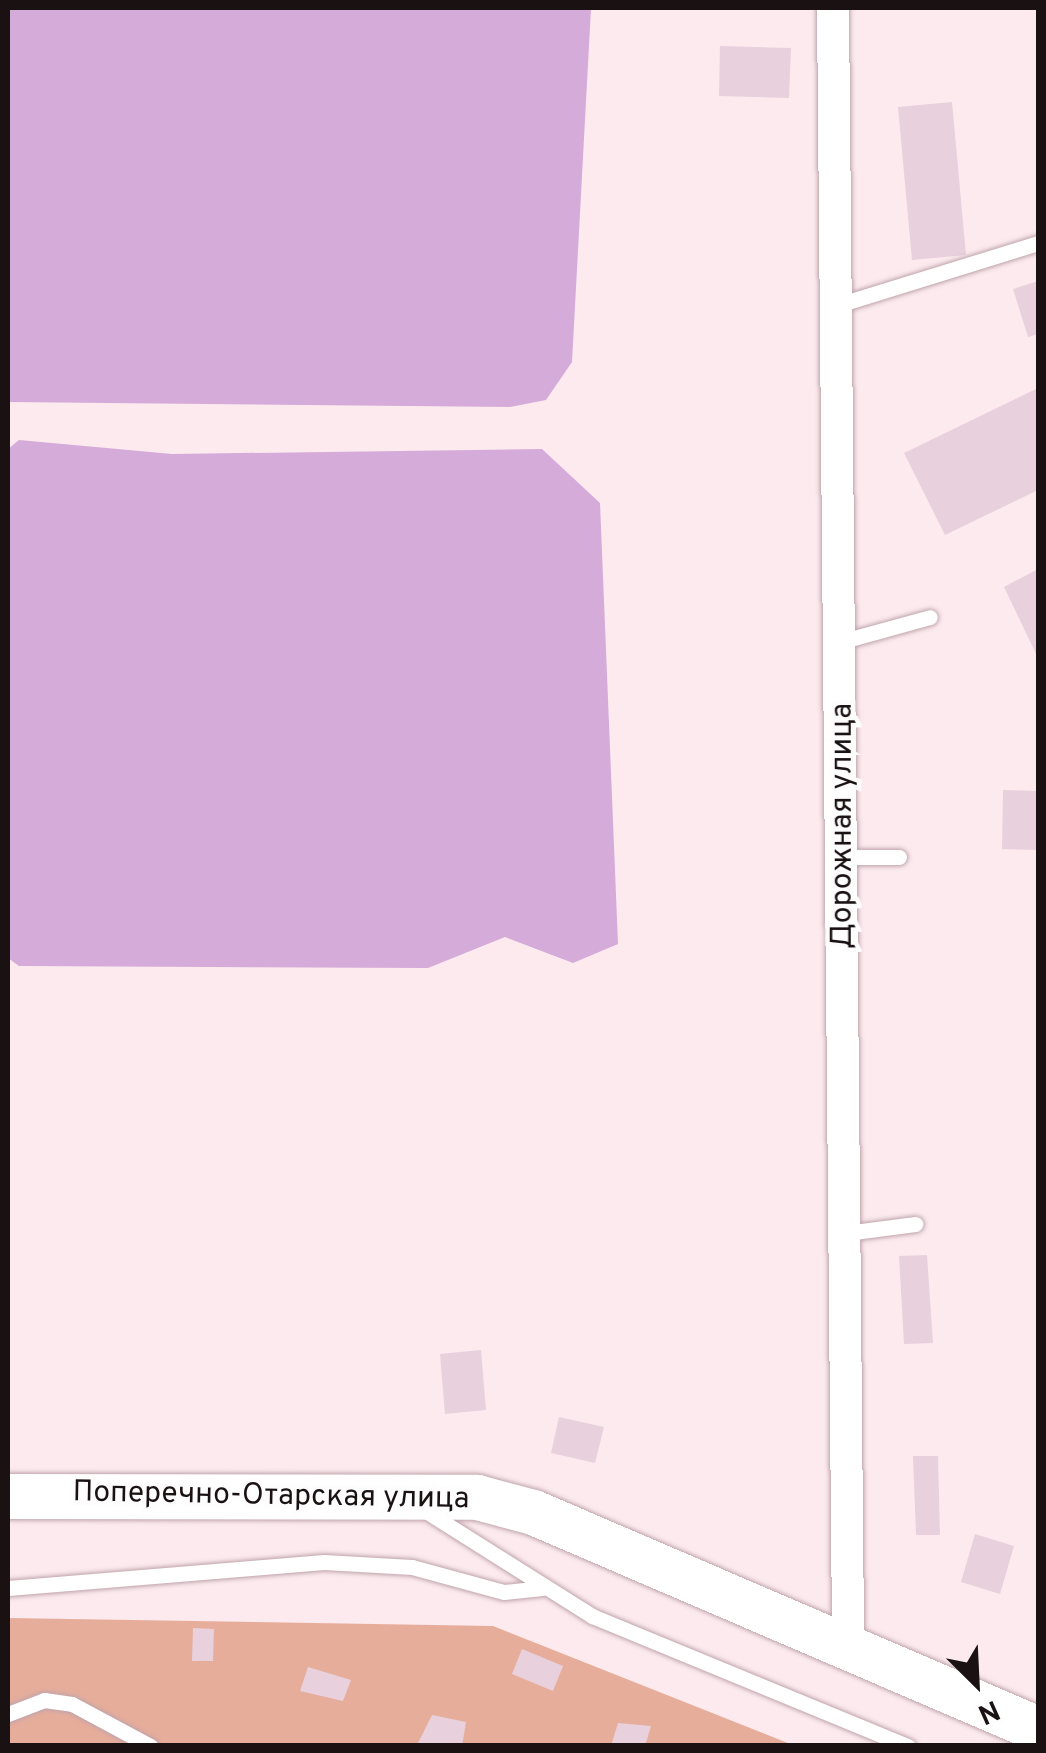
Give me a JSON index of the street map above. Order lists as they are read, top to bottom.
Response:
{
  "streets": {
    "street": ["Дорожная улица", "Поперечно-Отарская улица"]
  },
  "crossings": [
    ["Дорожная улица", "Поперечно-Отарская улица"]
  ],
  "north": "bottom right"
}
